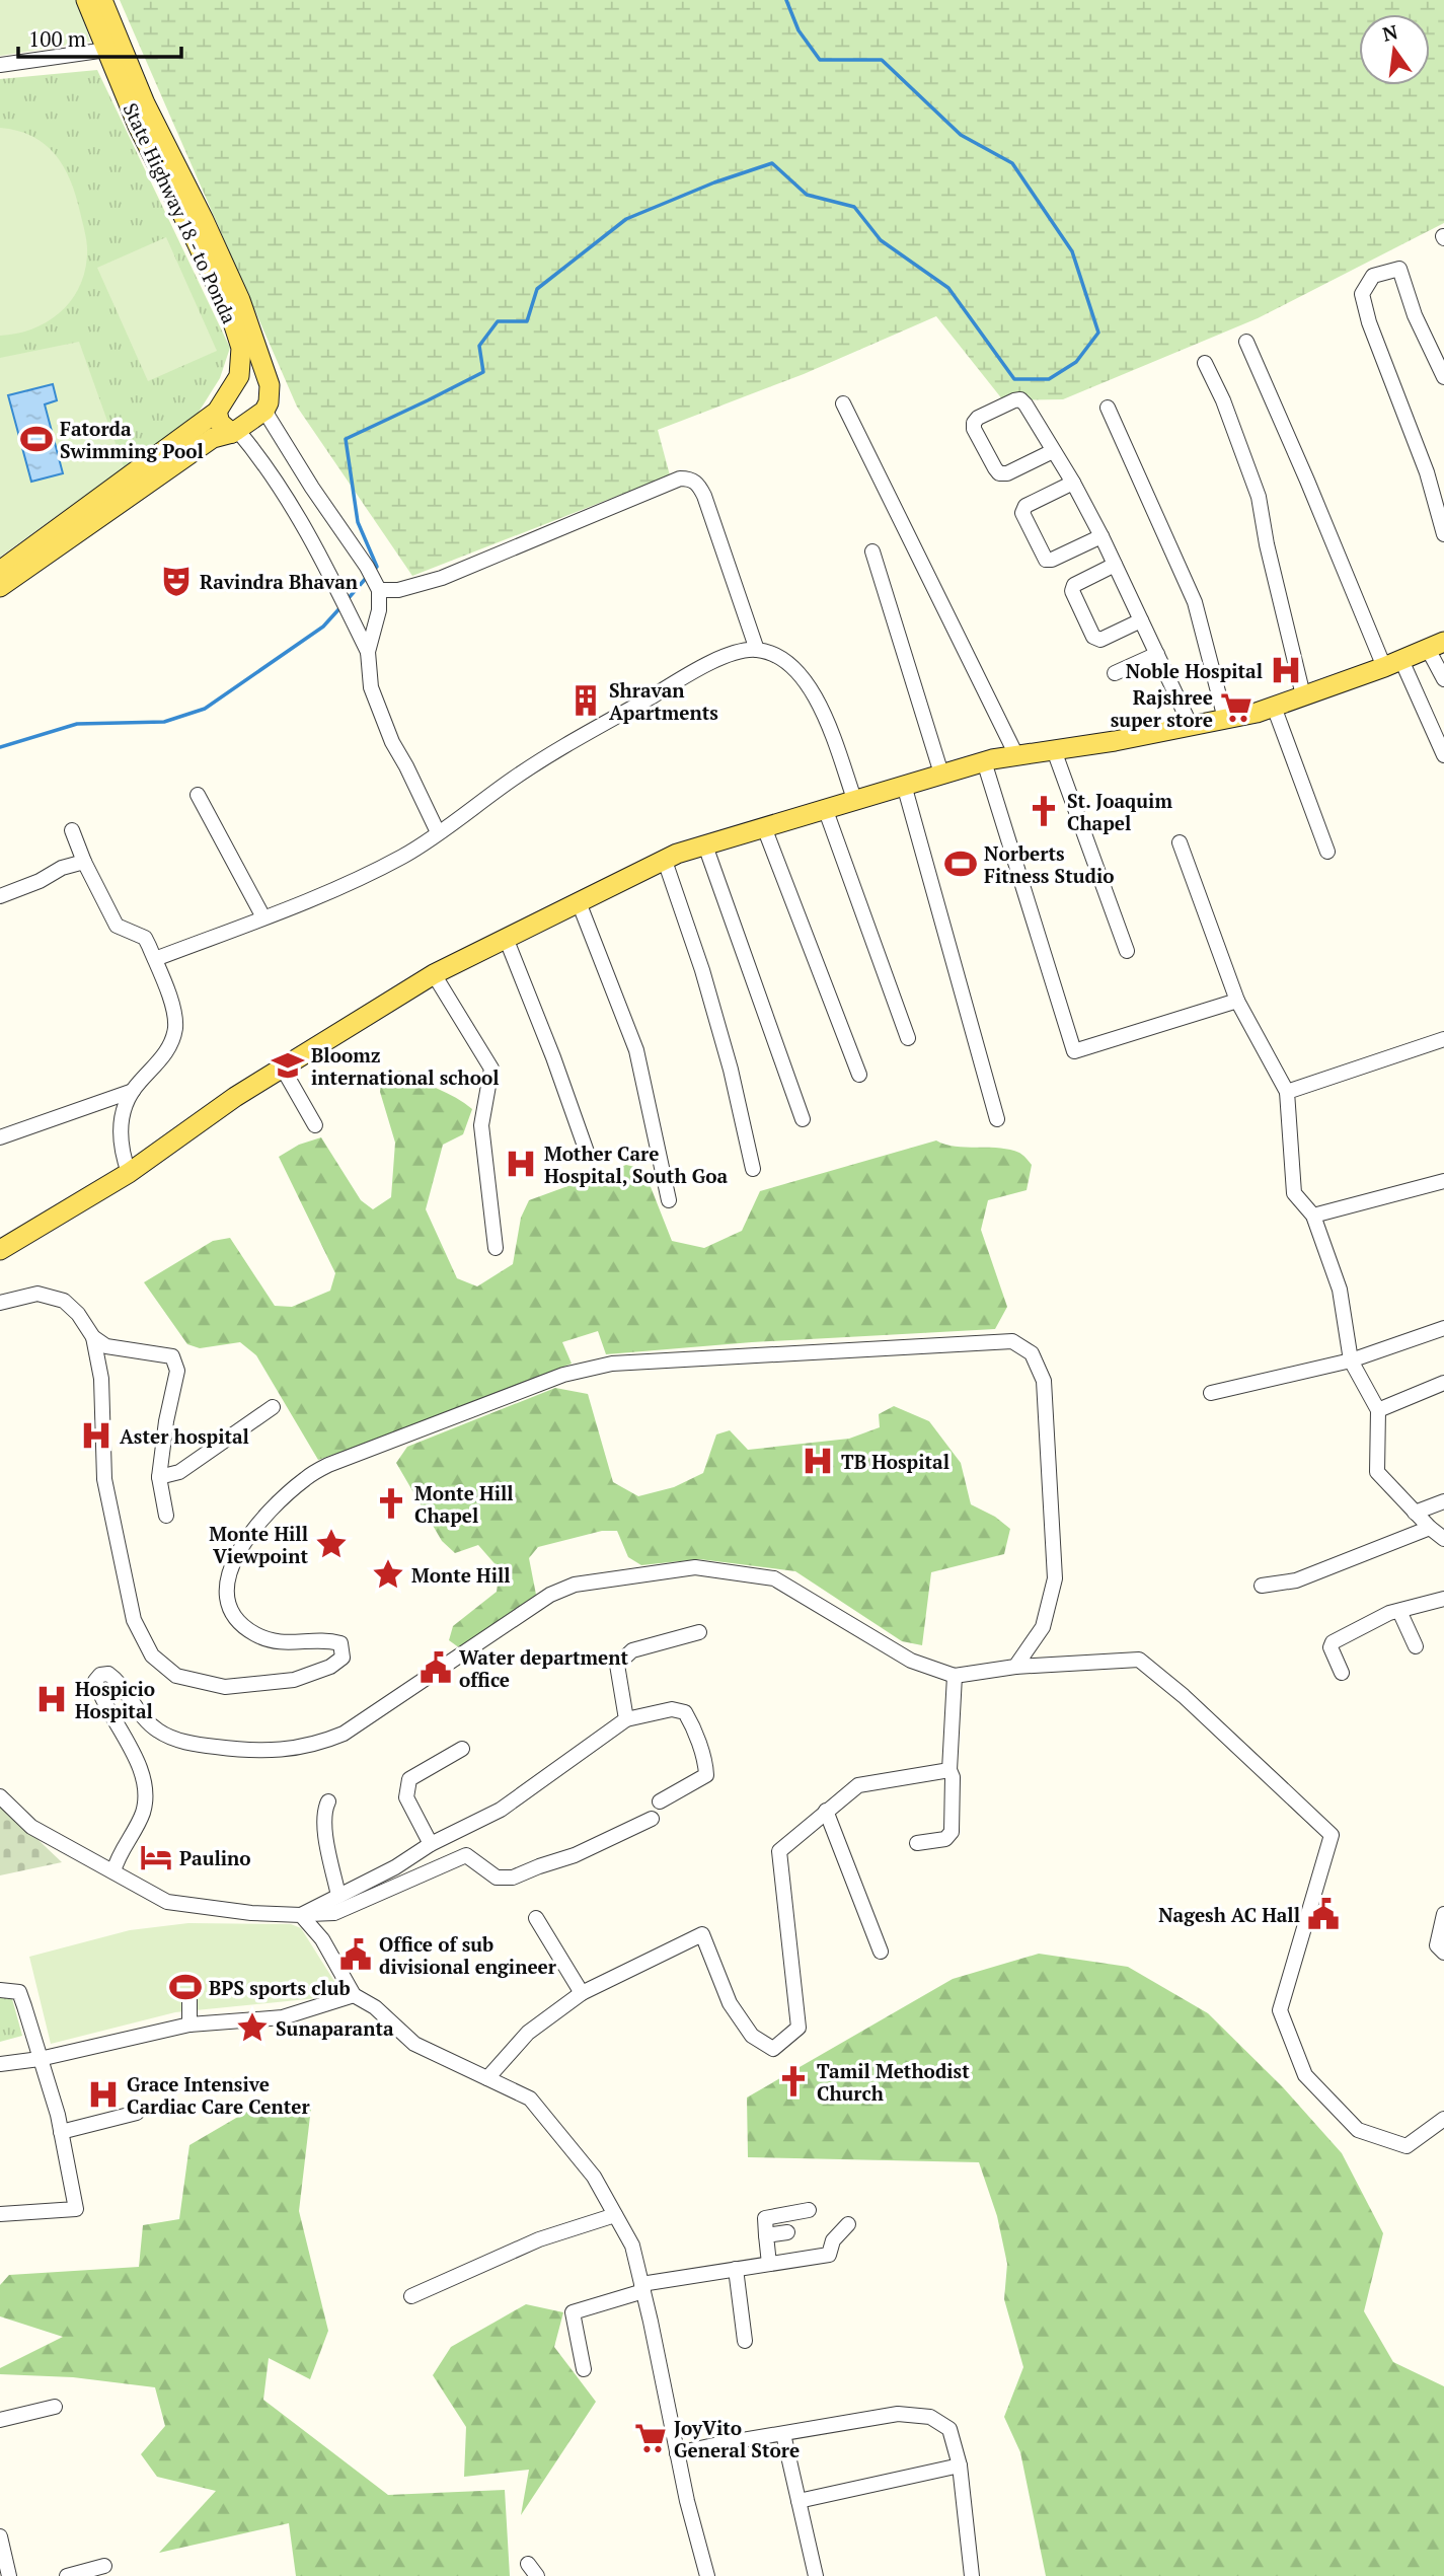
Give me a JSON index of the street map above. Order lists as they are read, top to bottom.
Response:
{
  "streets": {
    "main road": ["State Highway 18 - to Ponda"]
  },
  "places": {
    "sports": ["Fatorda Swimming Pool", "Norberts Fitness Studio", "BPS sports club"],
    "theatre": ["Ravindra Bhavan"],
    "hospital": [
      "Noble Hospital",
      "Mother Care Hospital, South Goa",
      "Aster hospital",
      "TB Hospital",
      "Hospicio Hospital",
      "Grace Intensive Cardiac Care Center"
    ],
    "building": ["Shravan Apartments"],
    "supermarket": ["Rajshree super store", "JoyVito General Store"],
    "church": ["St. Joaquim Chapel", "Monte Hill Chapel", "Tamil Methodist Church"],
    "school or university": ["Bloomz international school"],
    "place": ["Monte Hill Viewpoint", "Monte Hill", "Sunaparanta"],
    "public building": ["Water department office", "Nagesh AC Hall", "Office of sub divisional engineer"],
    "hotel": ["Paulino"]
  },
  "scale_bar": "100 m",
  "north": "top"
}
